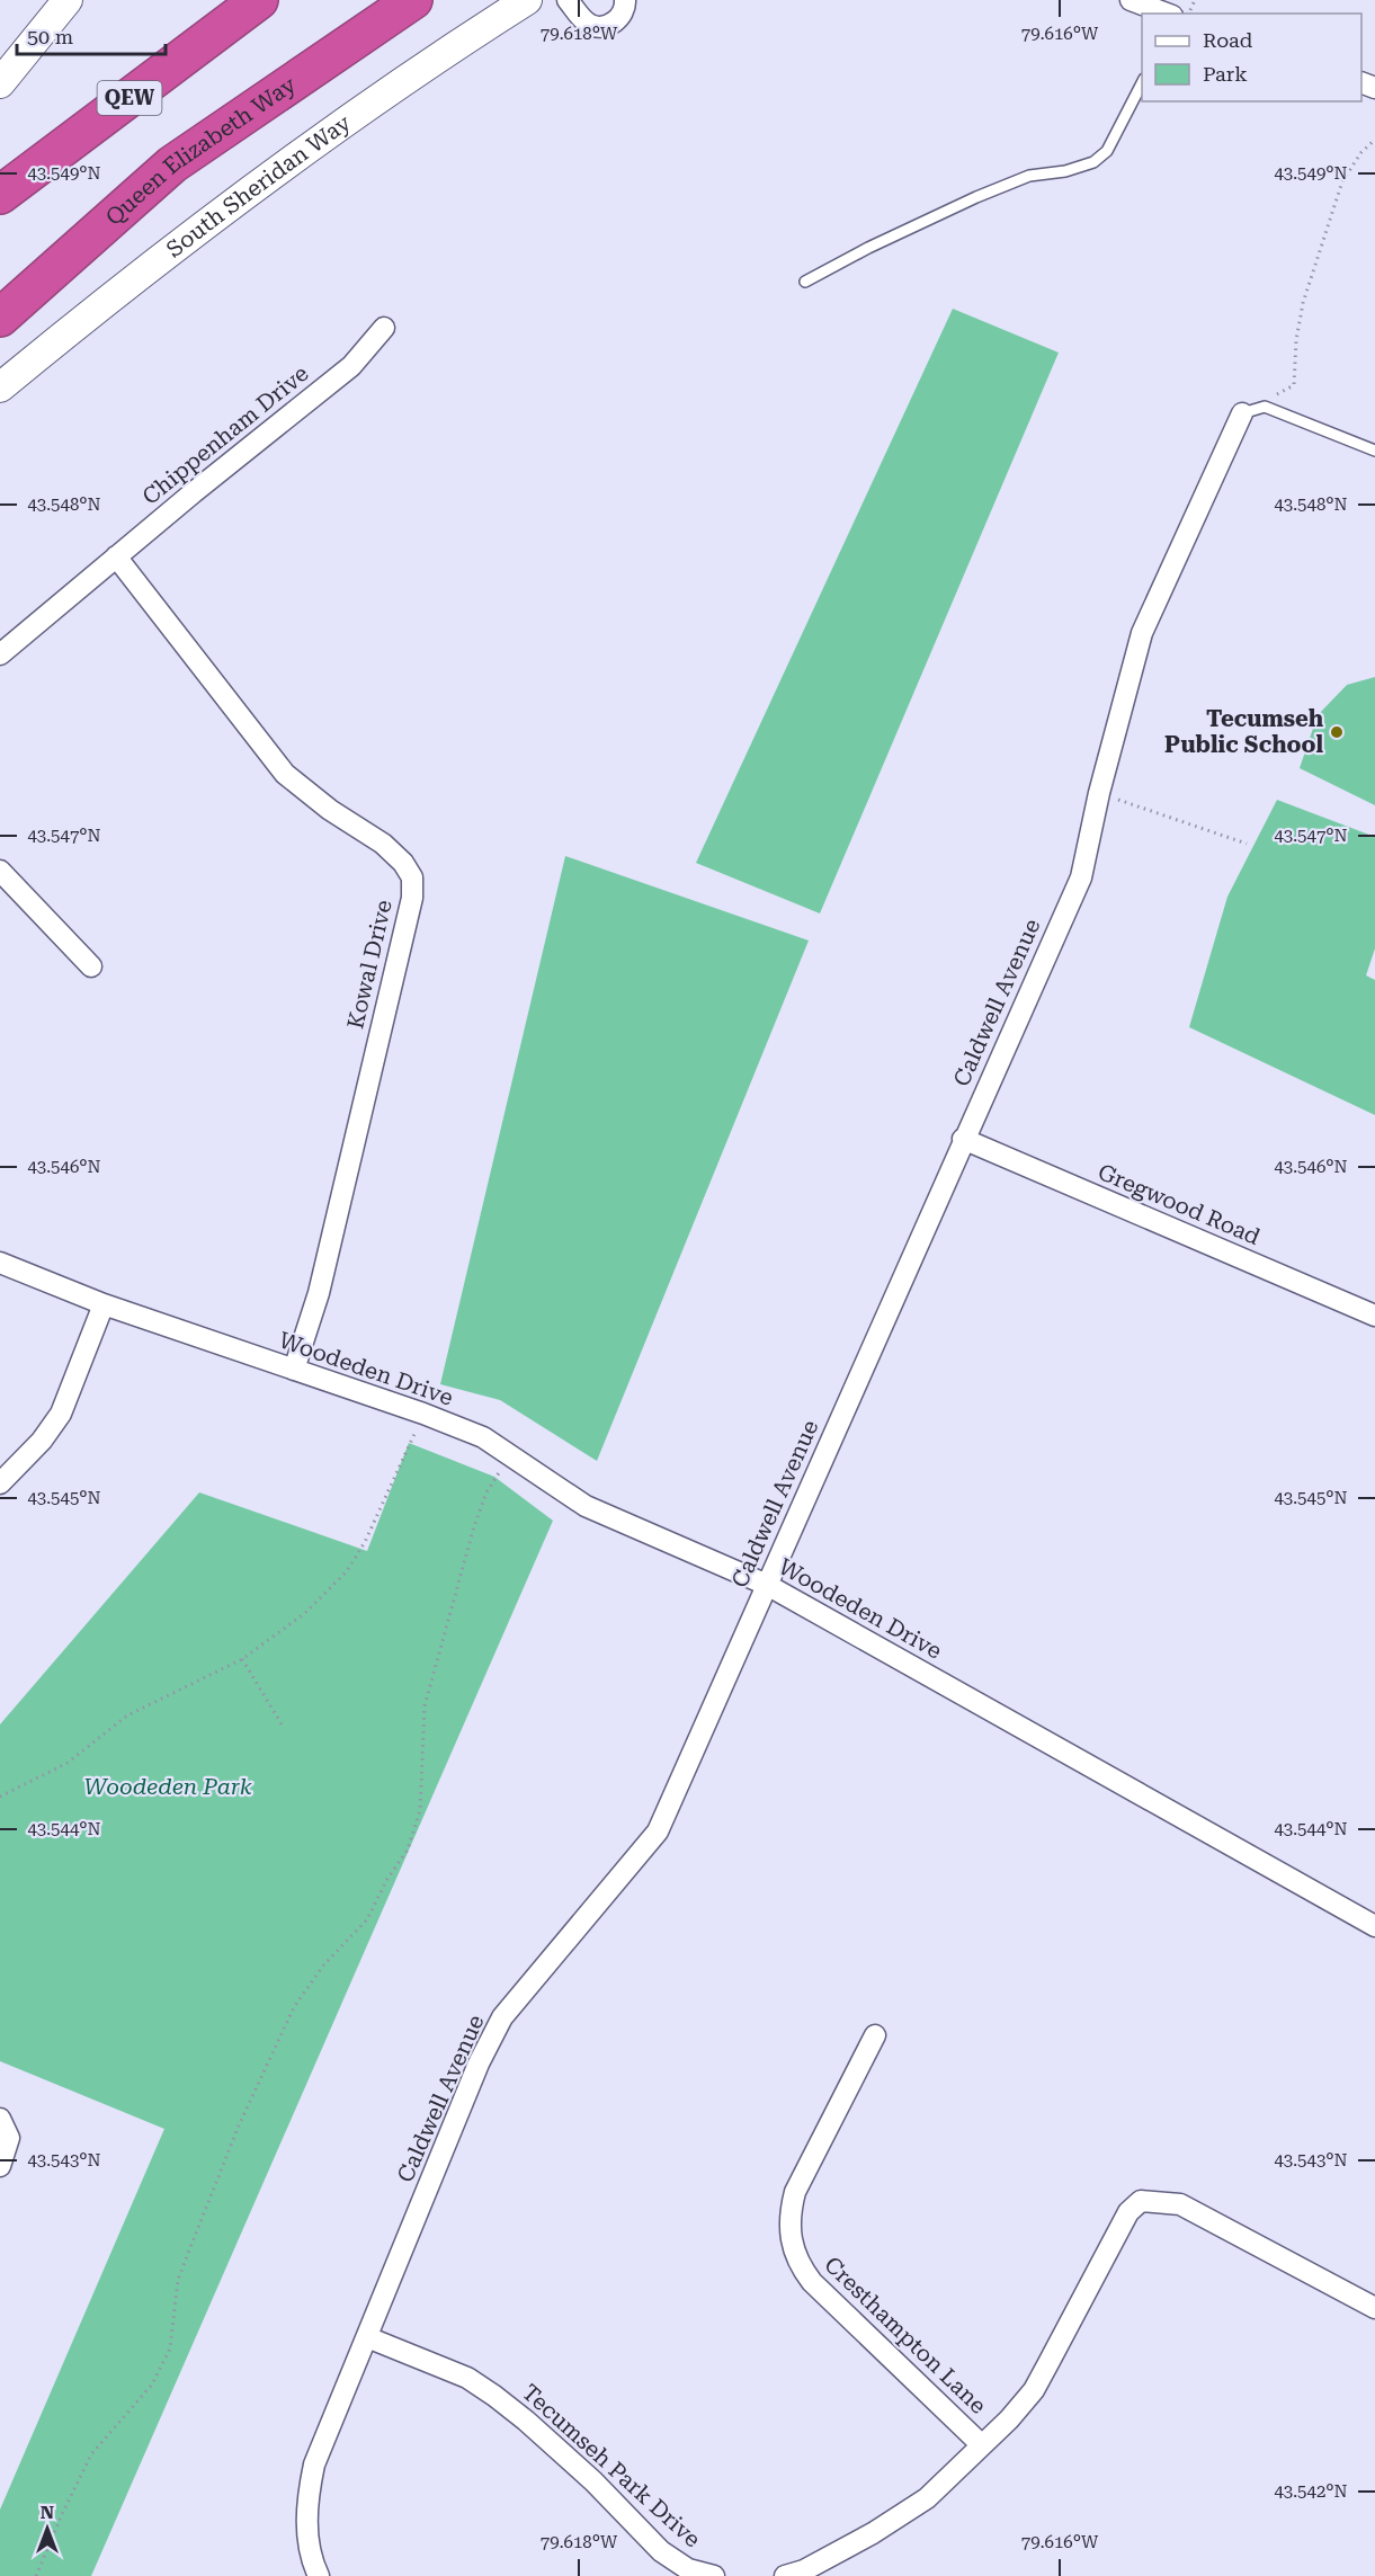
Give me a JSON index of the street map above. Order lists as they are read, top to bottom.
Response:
{
  "streets": {
    "highway": ["QEW", "Queen Elizabeth Way"],
    "street": [
      "South Sheridan Way",
      "Chippenham Drive",
      "Kowal Drive",
      "Caldwell Avenue",
      "Gregwood Road",
      "Woodeden Drive",
      "Cresthampton Lane",
      "Tecumseh Park Drive"
    ]
  },
  "crossings": [
    ["Chippenham Drive", "Kowal Drive"],
    ["Kowal Drive", "Woodeden Drive"],
    ["Caldwell Avenue", "Gregwood Road"],
    ["Caldwell Avenue", "Woodeden Drive"],
    ["Caldwell Avenue", "Tecumseh Park Drive"]
  ],
  "parks": ["Woodeden Park"],
  "places": ["Tecumseh Public School"],
  "legend": ["Road", "Park"],
  "scale_bar": "50 m",
  "north": "top",
  "coordinates": [
    "79.618°W",
    "79.616°W",
    "43.549°N",
    "43.548°N",
    "43.547°N",
    "43.546°N",
    "43.545°N",
    "43.544°N",
    "43.543°N",
    "43.542°N"
  ]
}
